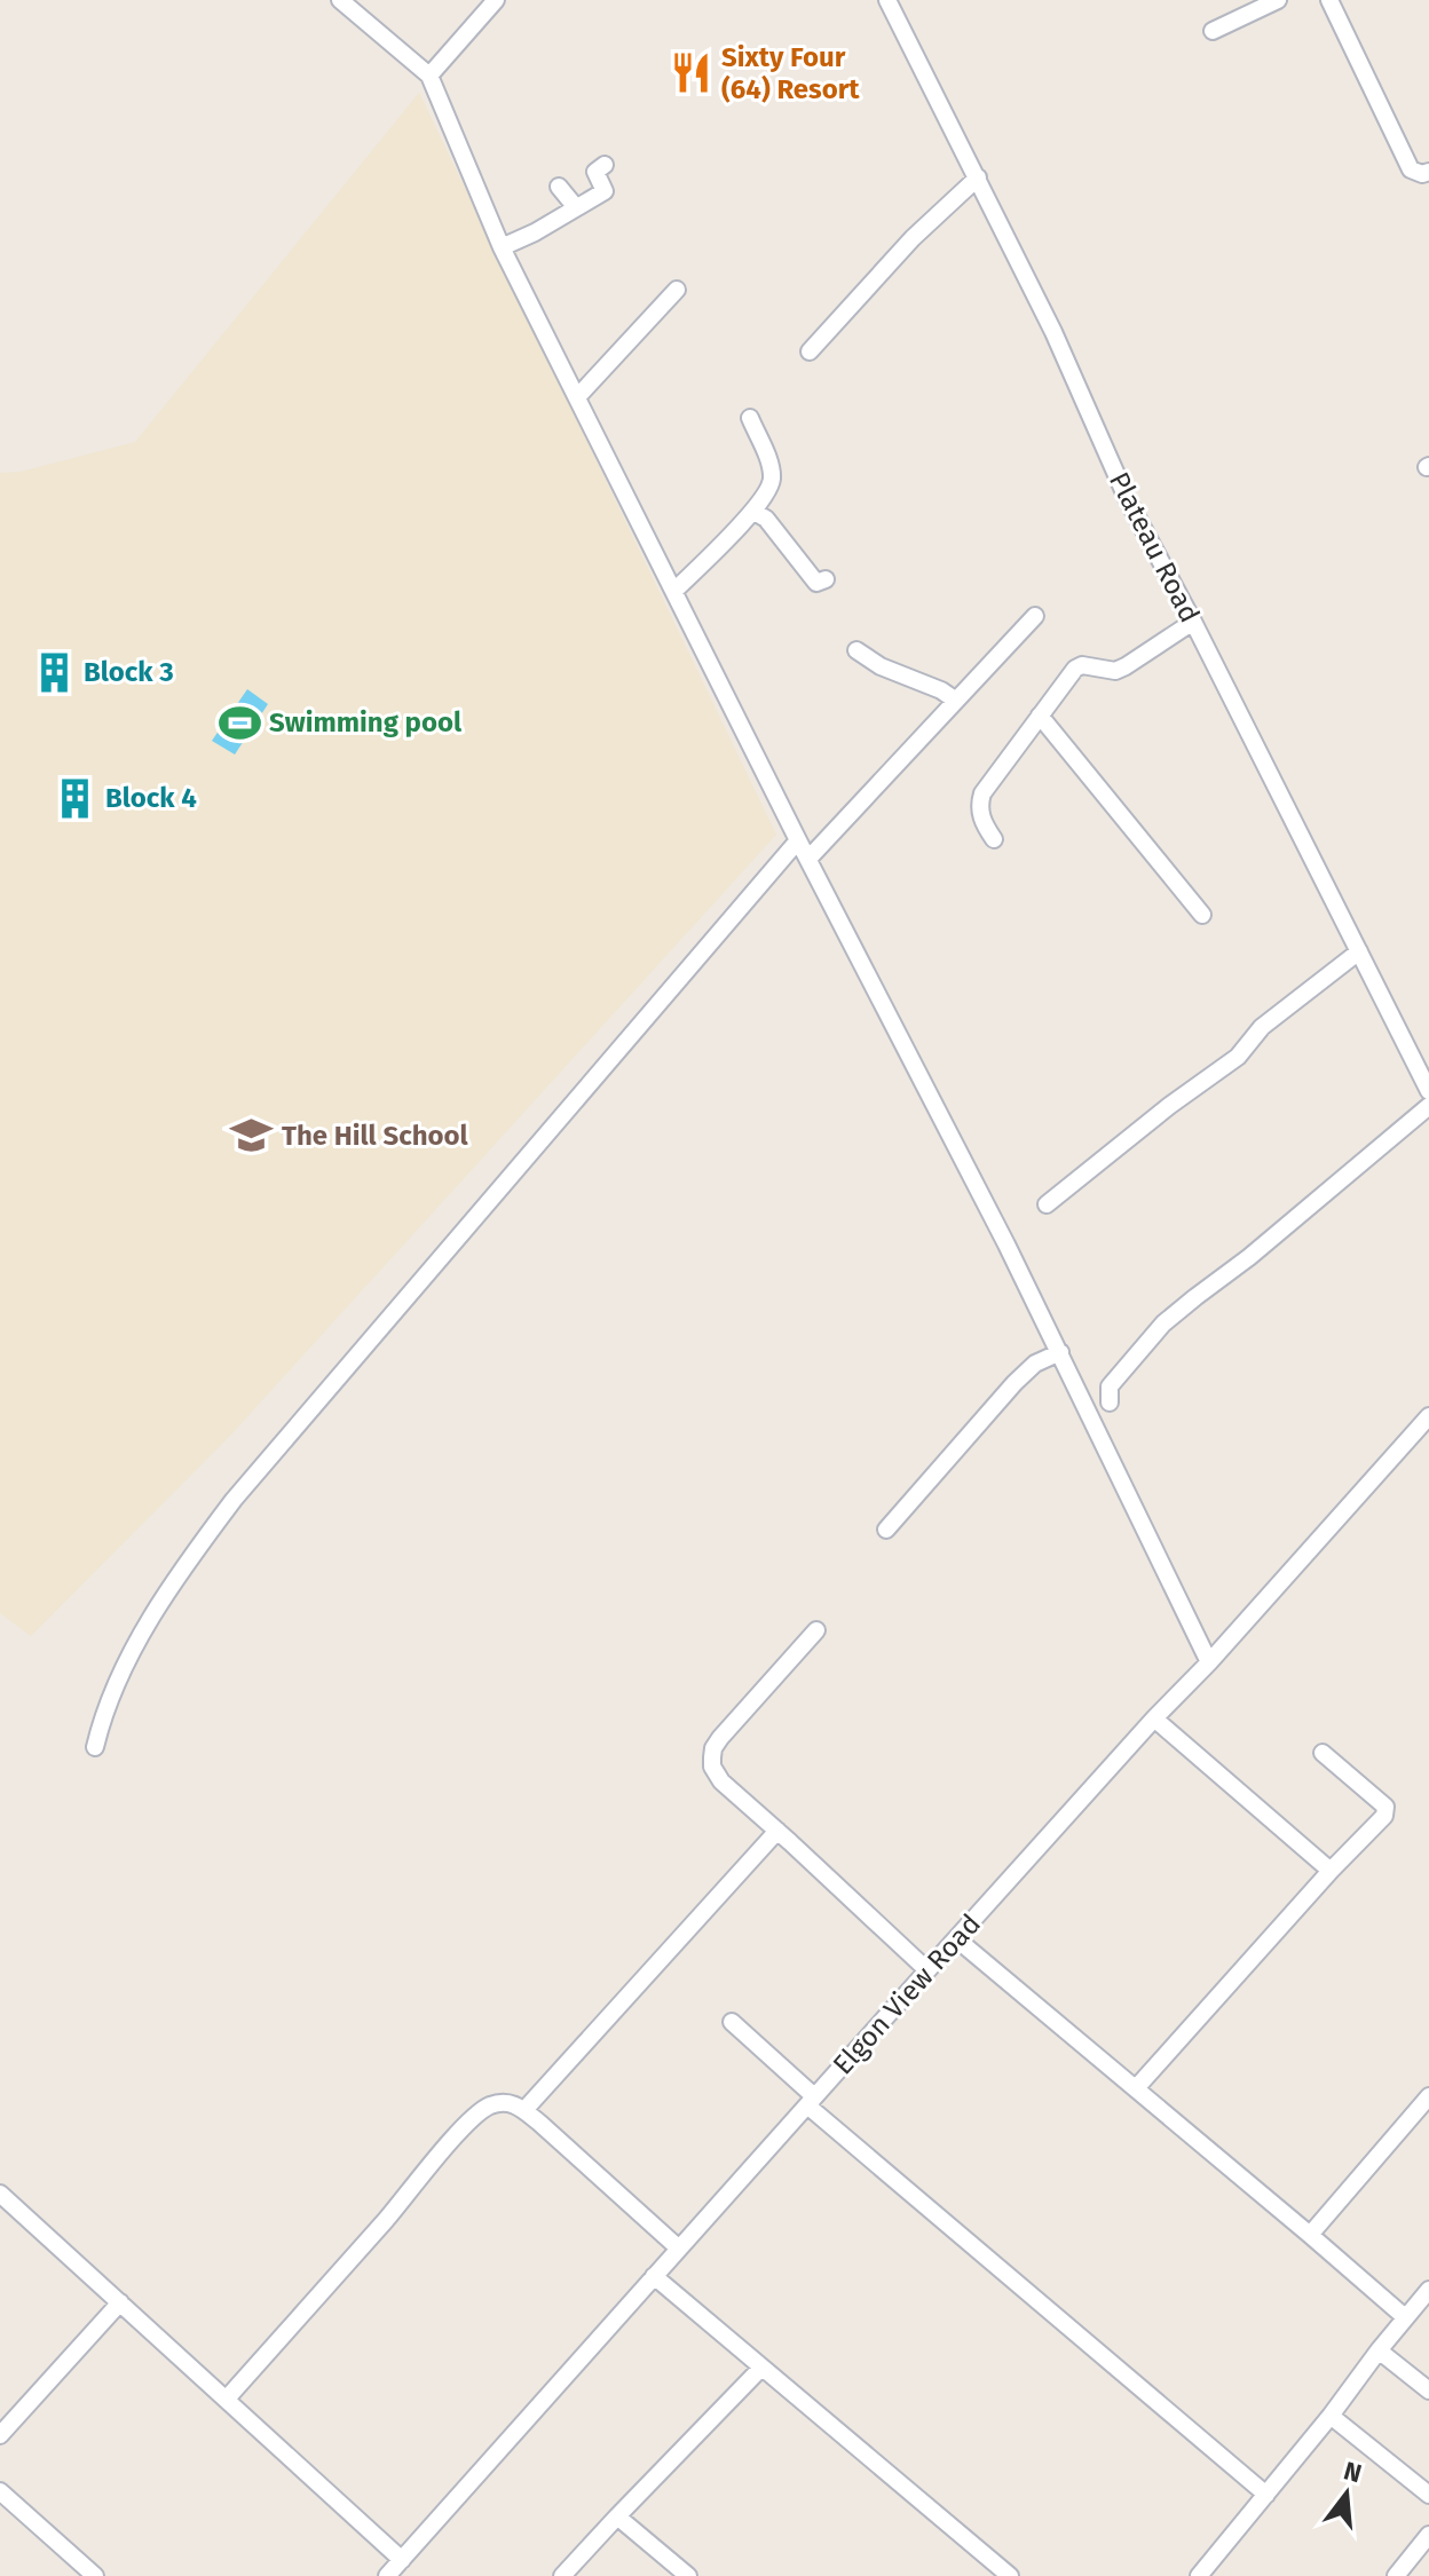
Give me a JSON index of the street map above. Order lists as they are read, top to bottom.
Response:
{
  "streets": {
    "street": ["Plateau Road", "Elgon View Road"]
  },
  "places": {
    "restaurant": ["Sixty Four (64) Resort"],
    "building": ["Block 3", "Block 4"],
    "sports": ["Swimming pool"],
    "school or university": ["The Hill School"]
  },
  "north": "top"
}
